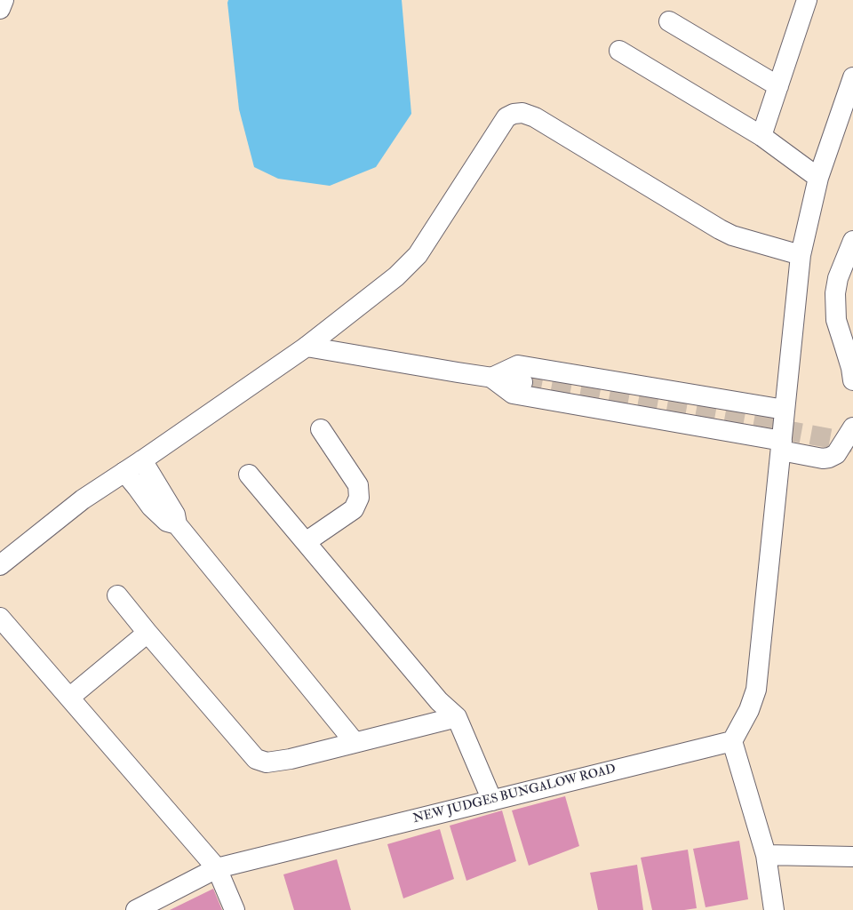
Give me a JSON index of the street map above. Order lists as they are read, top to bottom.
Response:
{
  "streets": {
    "street": ["NEW JUDGES BUNGALOW ROAD"]
  }
}
